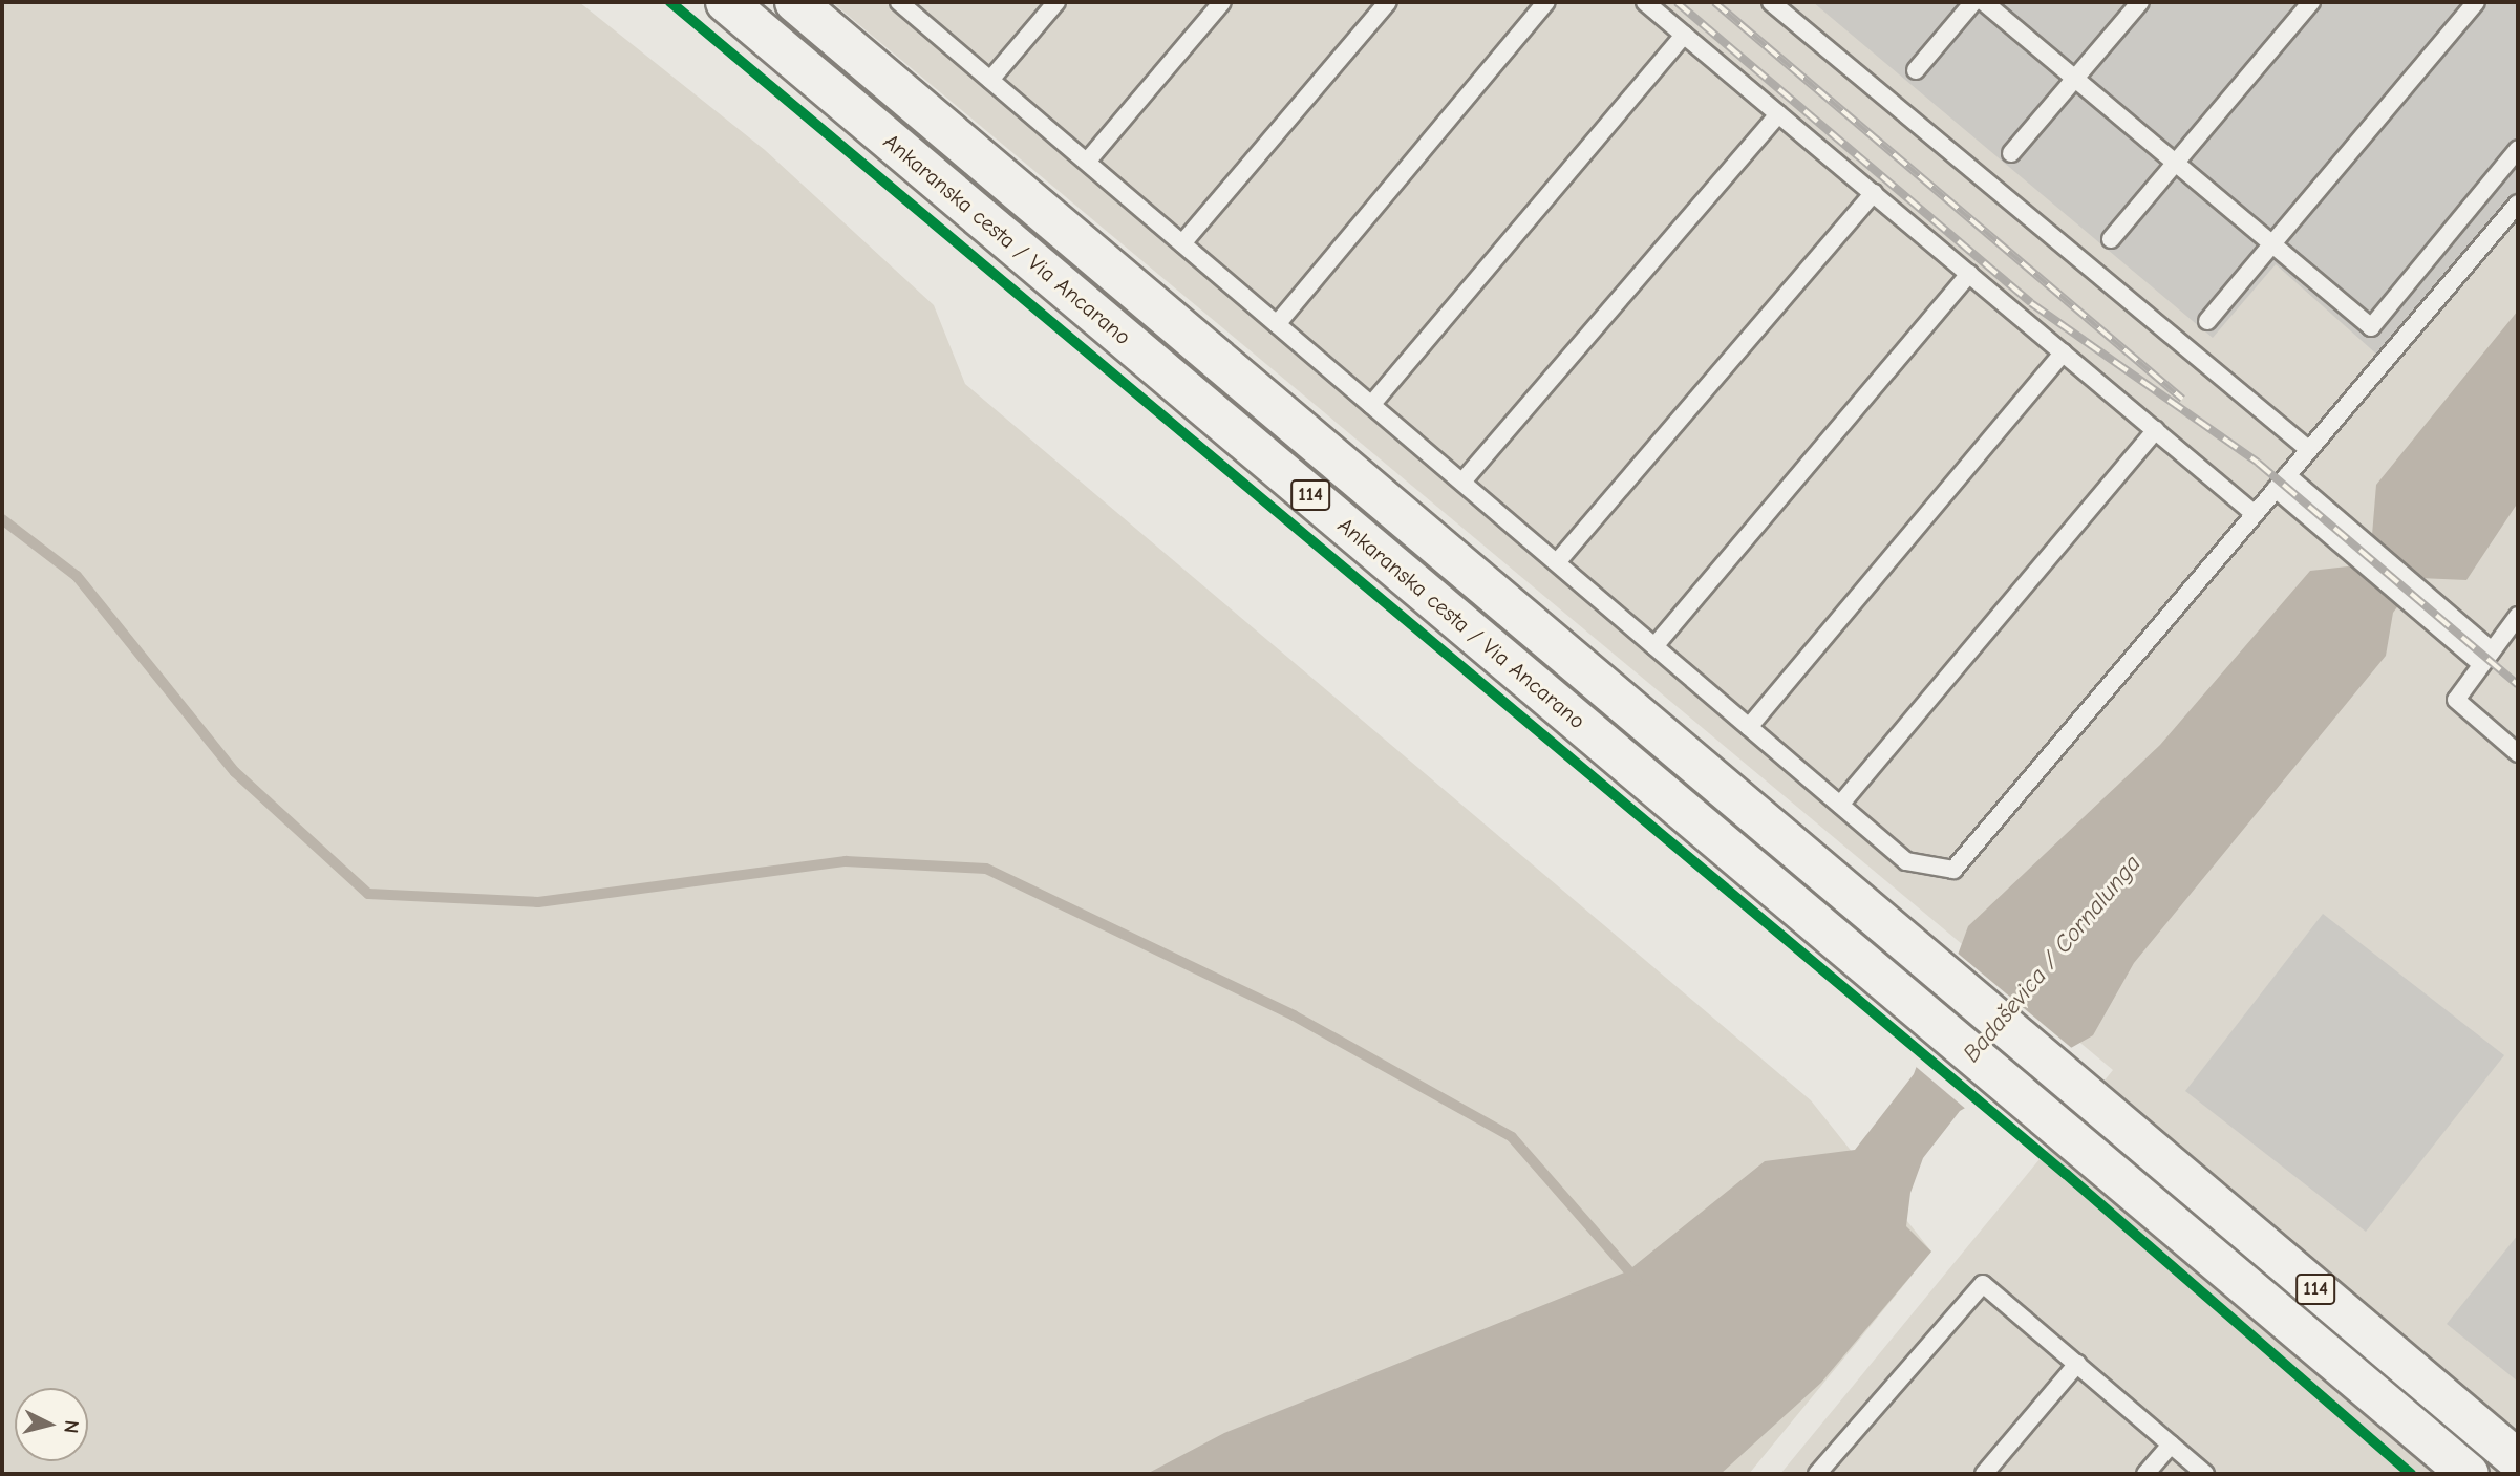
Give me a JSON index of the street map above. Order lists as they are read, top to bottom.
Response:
{
  "streets": {
    "main road": ["Ankaranska cesta / Via Ancarano", "114"]
  },
  "water": ["Badaševica / Cornalunga"],
  "north": "right"
}
